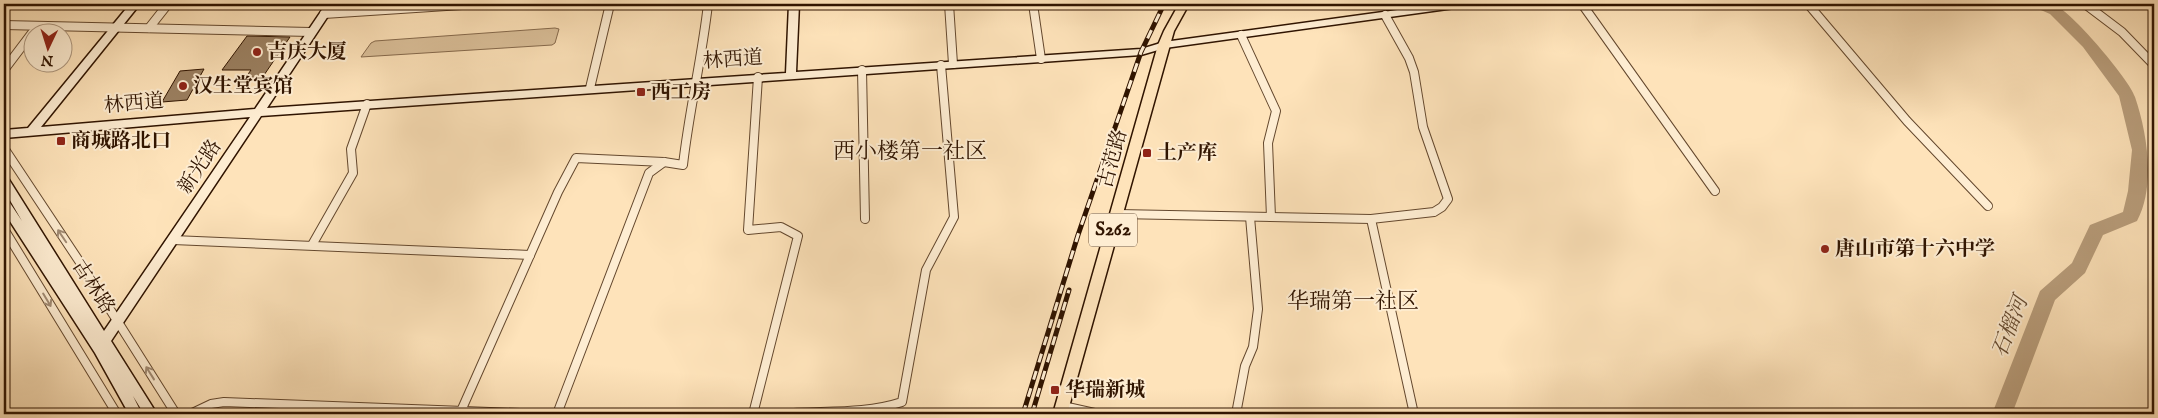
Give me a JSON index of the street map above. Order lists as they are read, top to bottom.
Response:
{
  "streets": {
    "main road": [
      "林西道",
      "古范路",
      "新光路",
      "S262",
      "古林路"
    ]
  },
  "crossings": [
    ["林西道", "古范路"],
    ["林西道", "新光路"],
    ["新光路", "古林路"]
  ],
  "districts": ["西小楼第一社区", "华瑞第一社区"],
  "water": ["石榴河"],
  "places": {
    "other": ["吉庆大厦", "汉生堂宾馆", "唐山市第十六中学"],
    "transit": [
      "西工房",
      "商城路北口",
      "土产库",
      "华瑞新城"
    ]
  },
  "north": "bottom"
}
